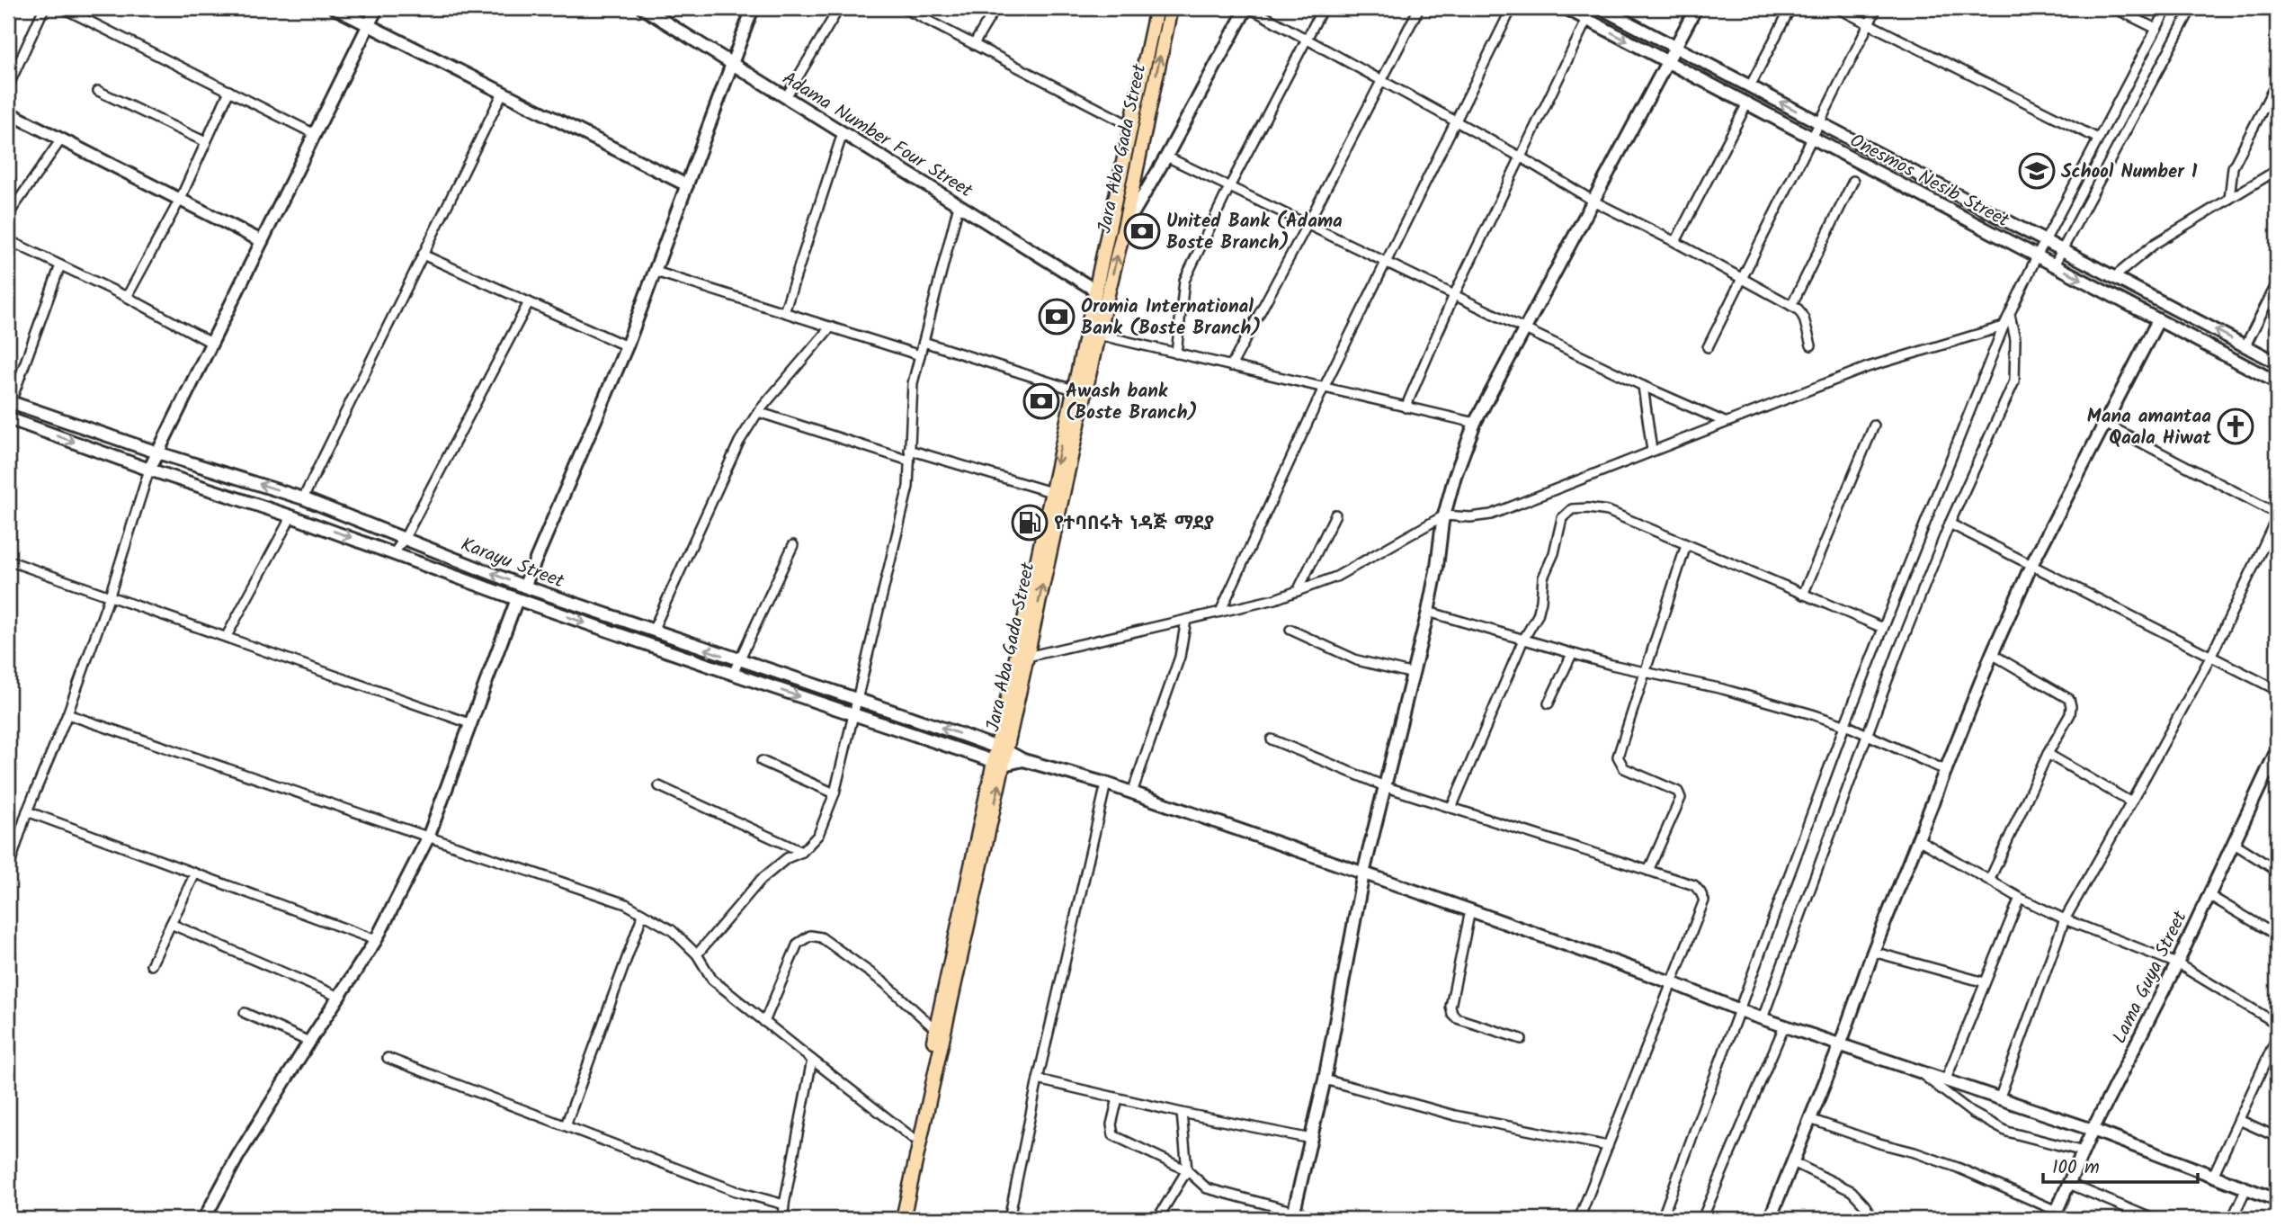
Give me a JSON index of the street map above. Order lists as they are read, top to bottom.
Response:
{
  "streets": {
    "main road": ["Jara Aba Gada Street"],
    "street": [
      "Adama Number Four Street",
      "Onesmos Nesib Street",
      "Karayu Street",
      "Lama Guya Street"
    ]
  },
  "crossings": [
    ["Adama Number Four Street", "Jara Aba Gada Street"],
    ["Jara Aba Gada Street", "Karayu Street"],
    ["Karayu Street", "Lama Guya Street"]
  ],
  "places": {
    "school or university": ["School Number 1"],
    "bank": ["United Bank (Adama Boste Branch)", "Oromia International Bank (Boste Branch)", "Awash bank (Boste Branch)"],
    "church": ["Mana amantaa Qaala Hiwat"],
    "fuel station": ["የተባበሩት ነዳጅ ማደያ"]
  },
  "scale_bar": "100 m"
}
